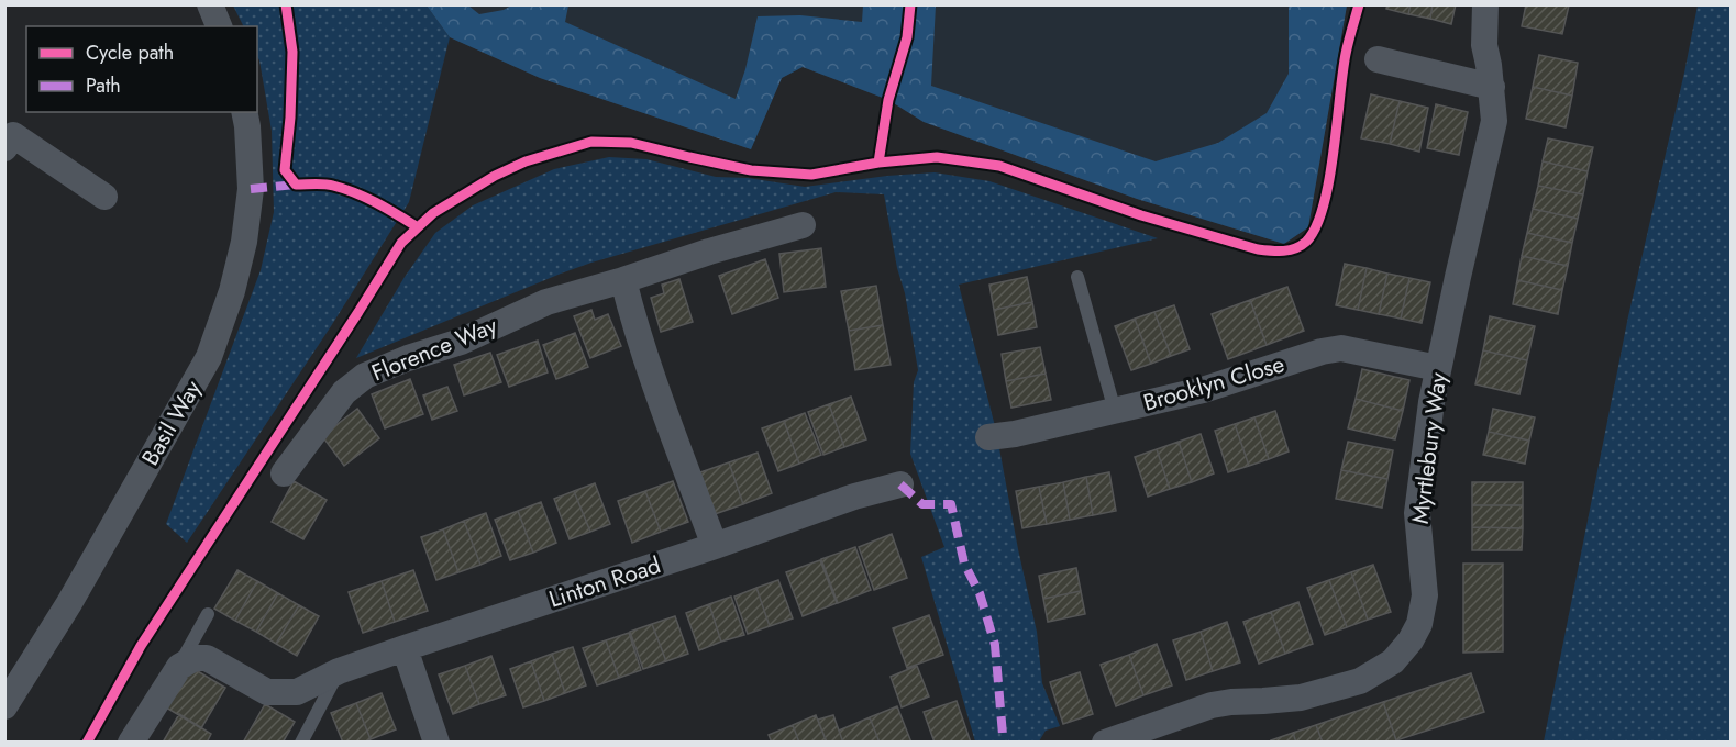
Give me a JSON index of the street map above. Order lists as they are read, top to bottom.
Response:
{
  "streets": {
    "street": [
      "Florence Way",
      "Brooklyn Close",
      "Basil Way",
      "Myrtlebury Way",
      "Linton Road"
    ]
  },
  "crossings": [
    ["Brooklyn Close", "Myrtlebury Way"]
  ],
  "legend": ["Cycle path", "Path"]
}
